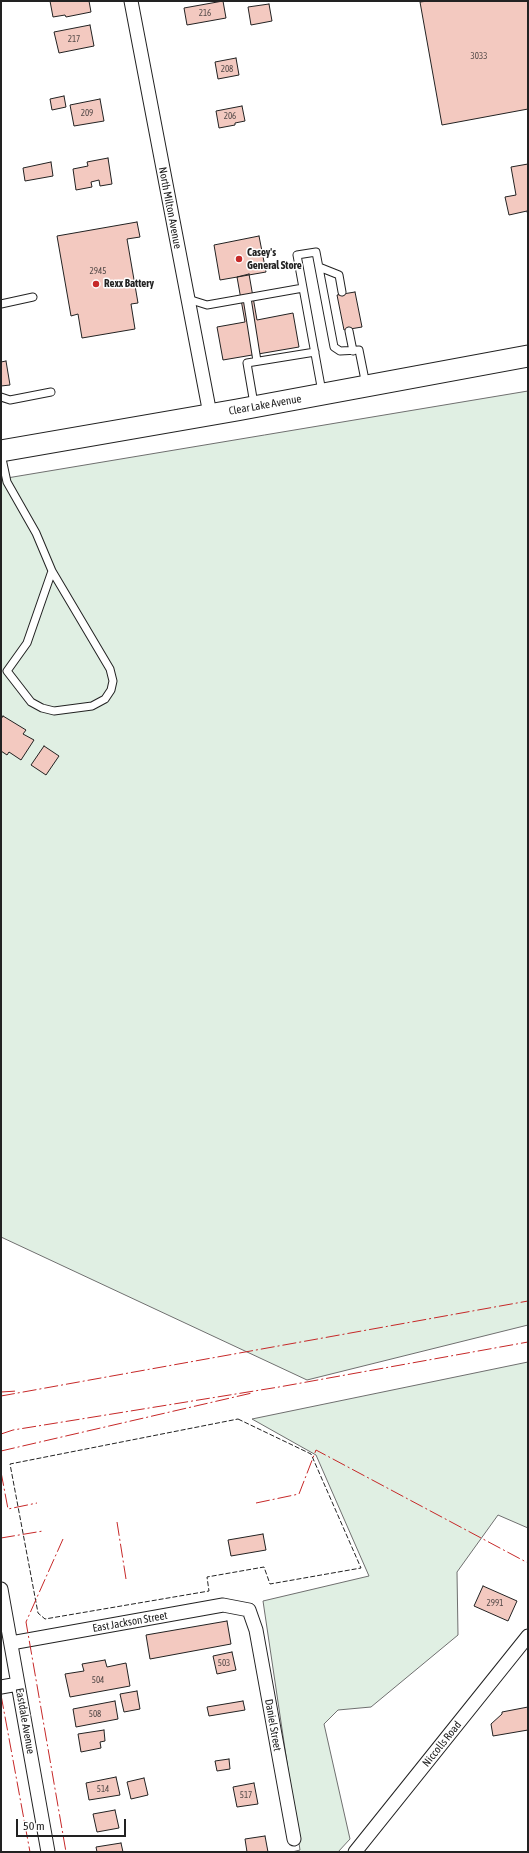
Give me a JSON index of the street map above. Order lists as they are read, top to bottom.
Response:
{
  "streets": {
    "main road": ["Clear Lake Avenue"],
    "street": [
      "North Milton Avenue",
      "East Jackson Street",
      "Eastdale Avenue",
      "Daniel Street",
      "Niccolls Road"
    ]
  },
  "crossings": [
    ["North Milton Avenue", "Clear Lake Avenue"],
    ["East Jackson Street", "Eastdale Avenue"],
    ["East Jackson Street", "Daniel Street"]
  ],
  "places": ["Casey's General Store", "Rexx Battery"],
  "house_numbers": [
    "216",
    "217",
    "3033",
    "208",
    "209",
    "206",
    "2945",
    "2991",
    "503",
    "504",
    "508",
    "514",
    "517"
  ],
  "scale_bar": "50 m"
}
